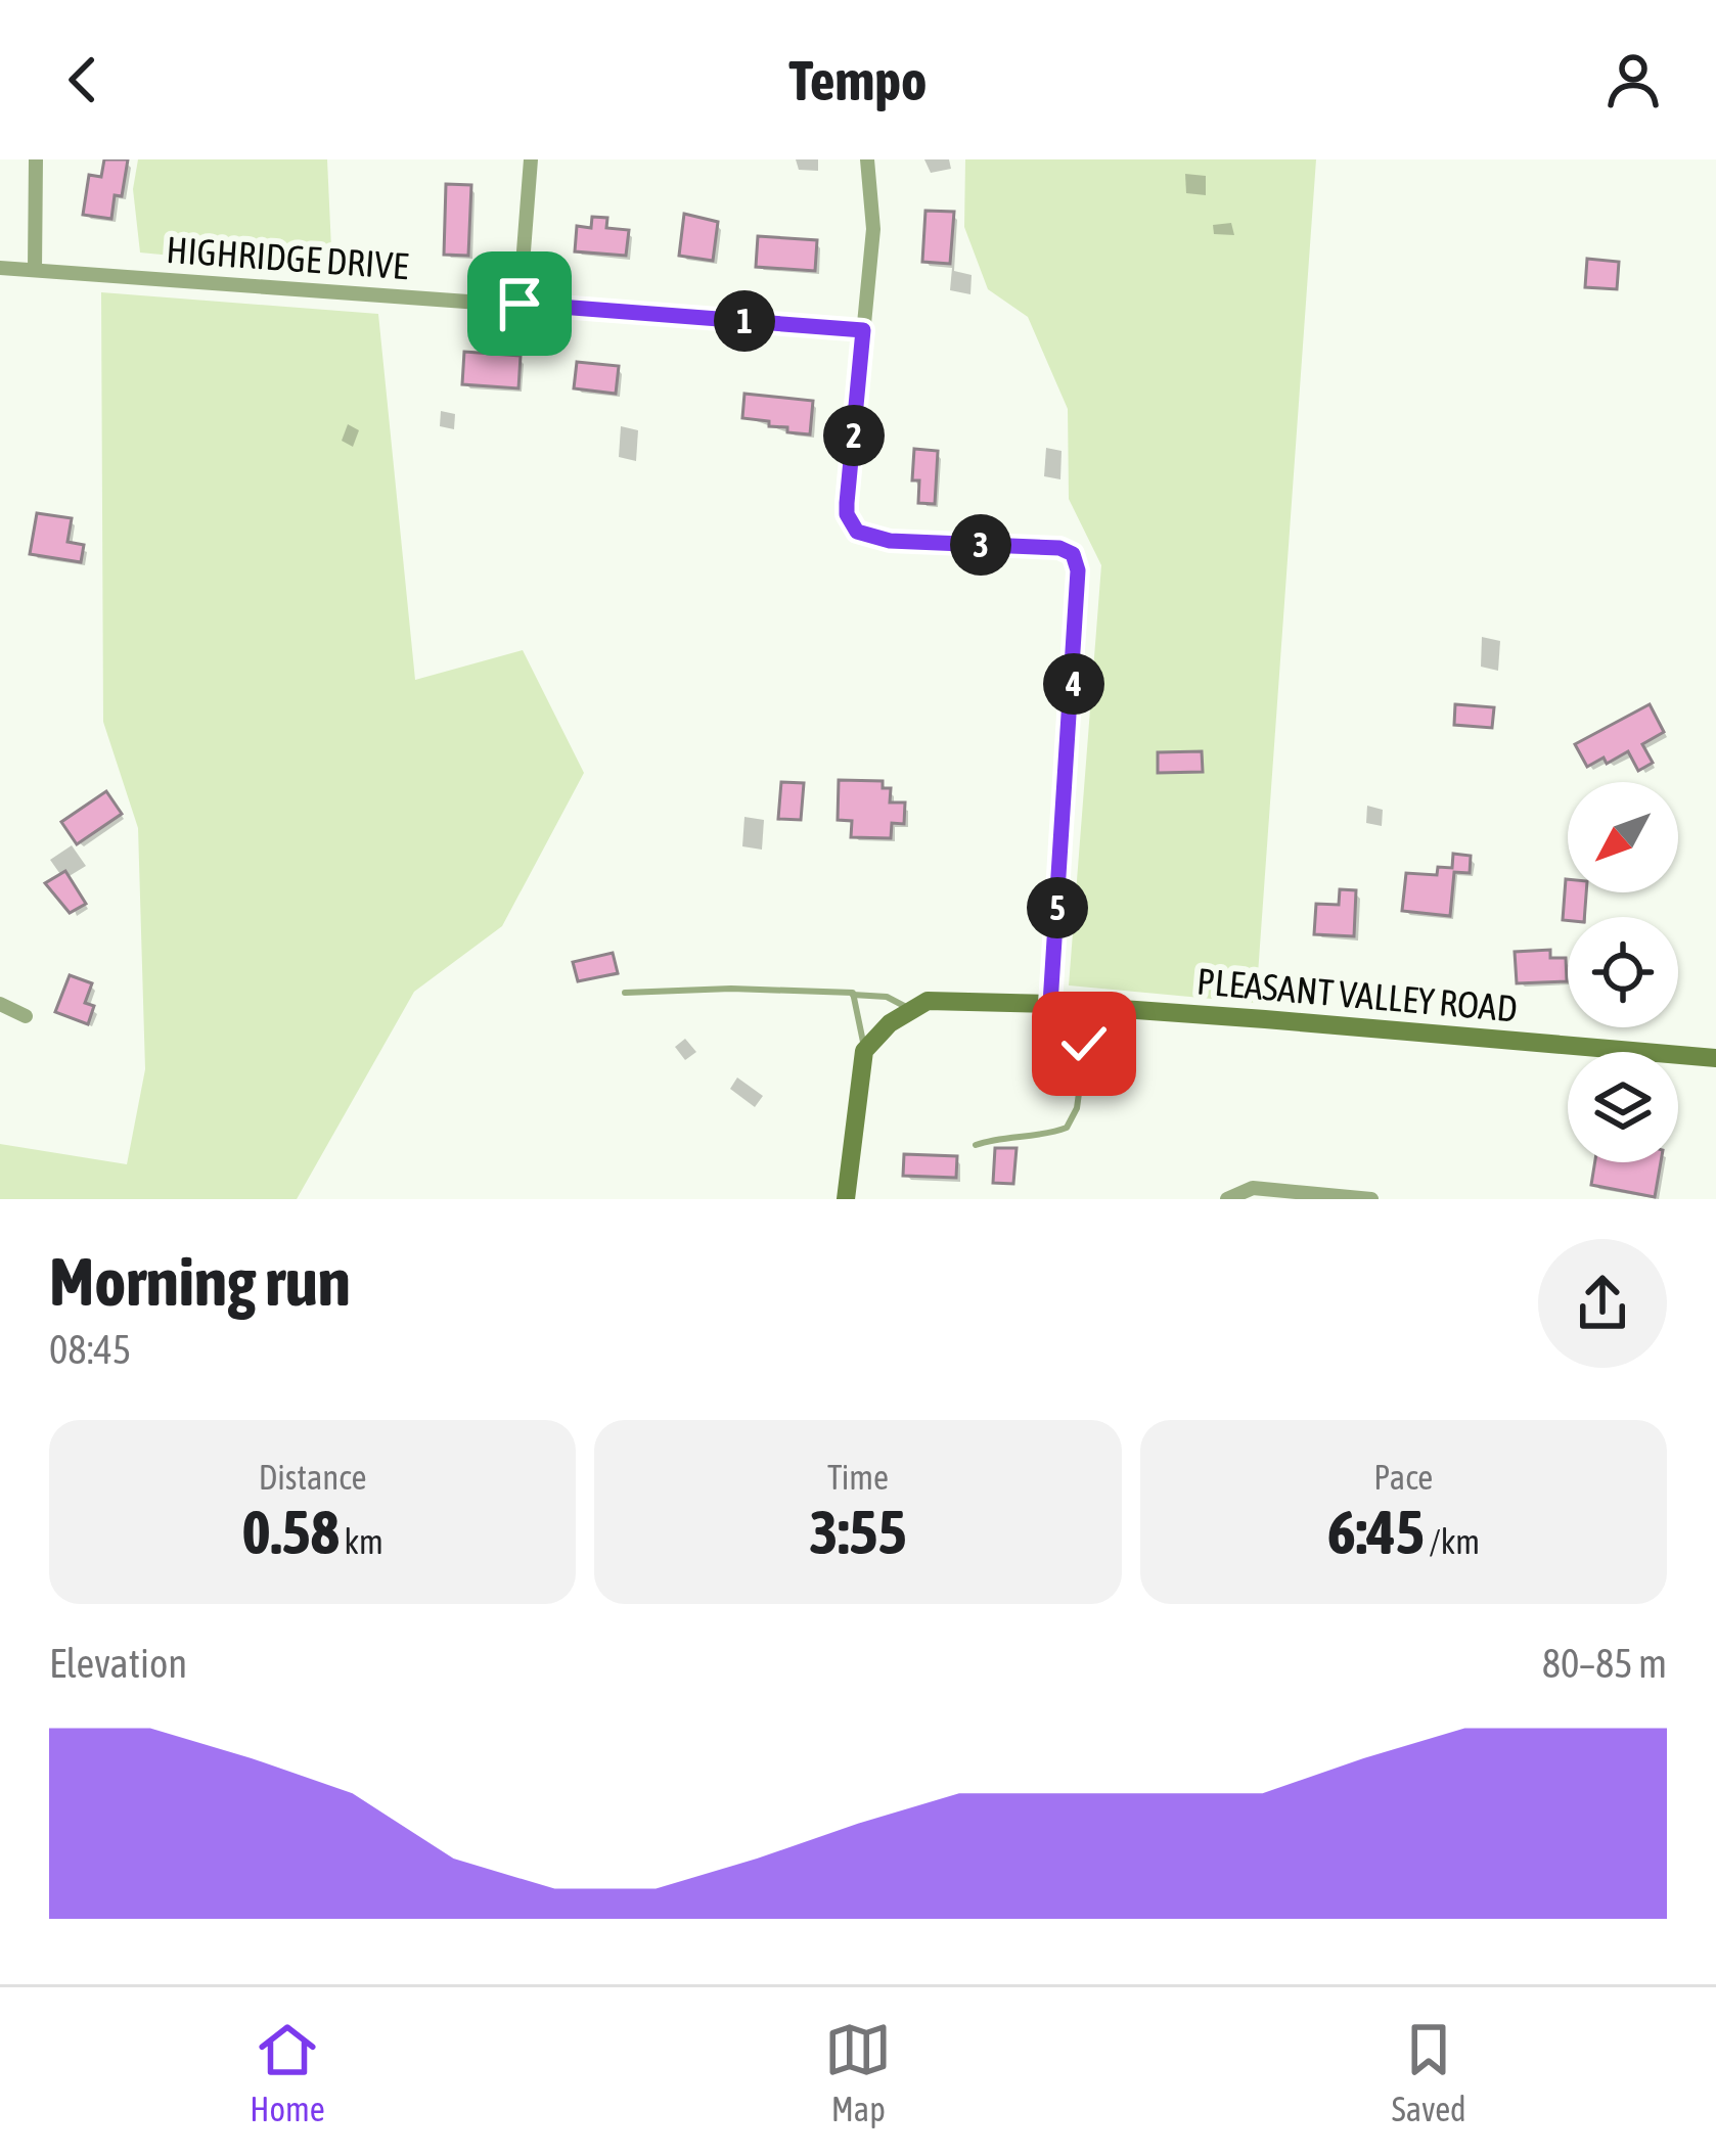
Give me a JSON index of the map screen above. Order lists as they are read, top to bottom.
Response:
{
  "streets": {
    "street": ["HIGHRIDGE DRIVE", "PLEASANT VALLEY ROAD"]
  },
  "north": "bottom left",
  "page": {
    "header": "Tempo",
    "pins": [
      "1",
      "2",
      "3",
      "4",
      "5"
    ],
    "heading": ["Morning run", "08:45"],
    "stats": [
      ["Distance", "0.58 km"],
      ["Time", "3:55"],
      ["Pace", "6:45 /km"]
    ],
    "chart": ["Elevation", "80–85 m"],
    "tabs": ["Home", "Map", "Saved"]
  }
}
